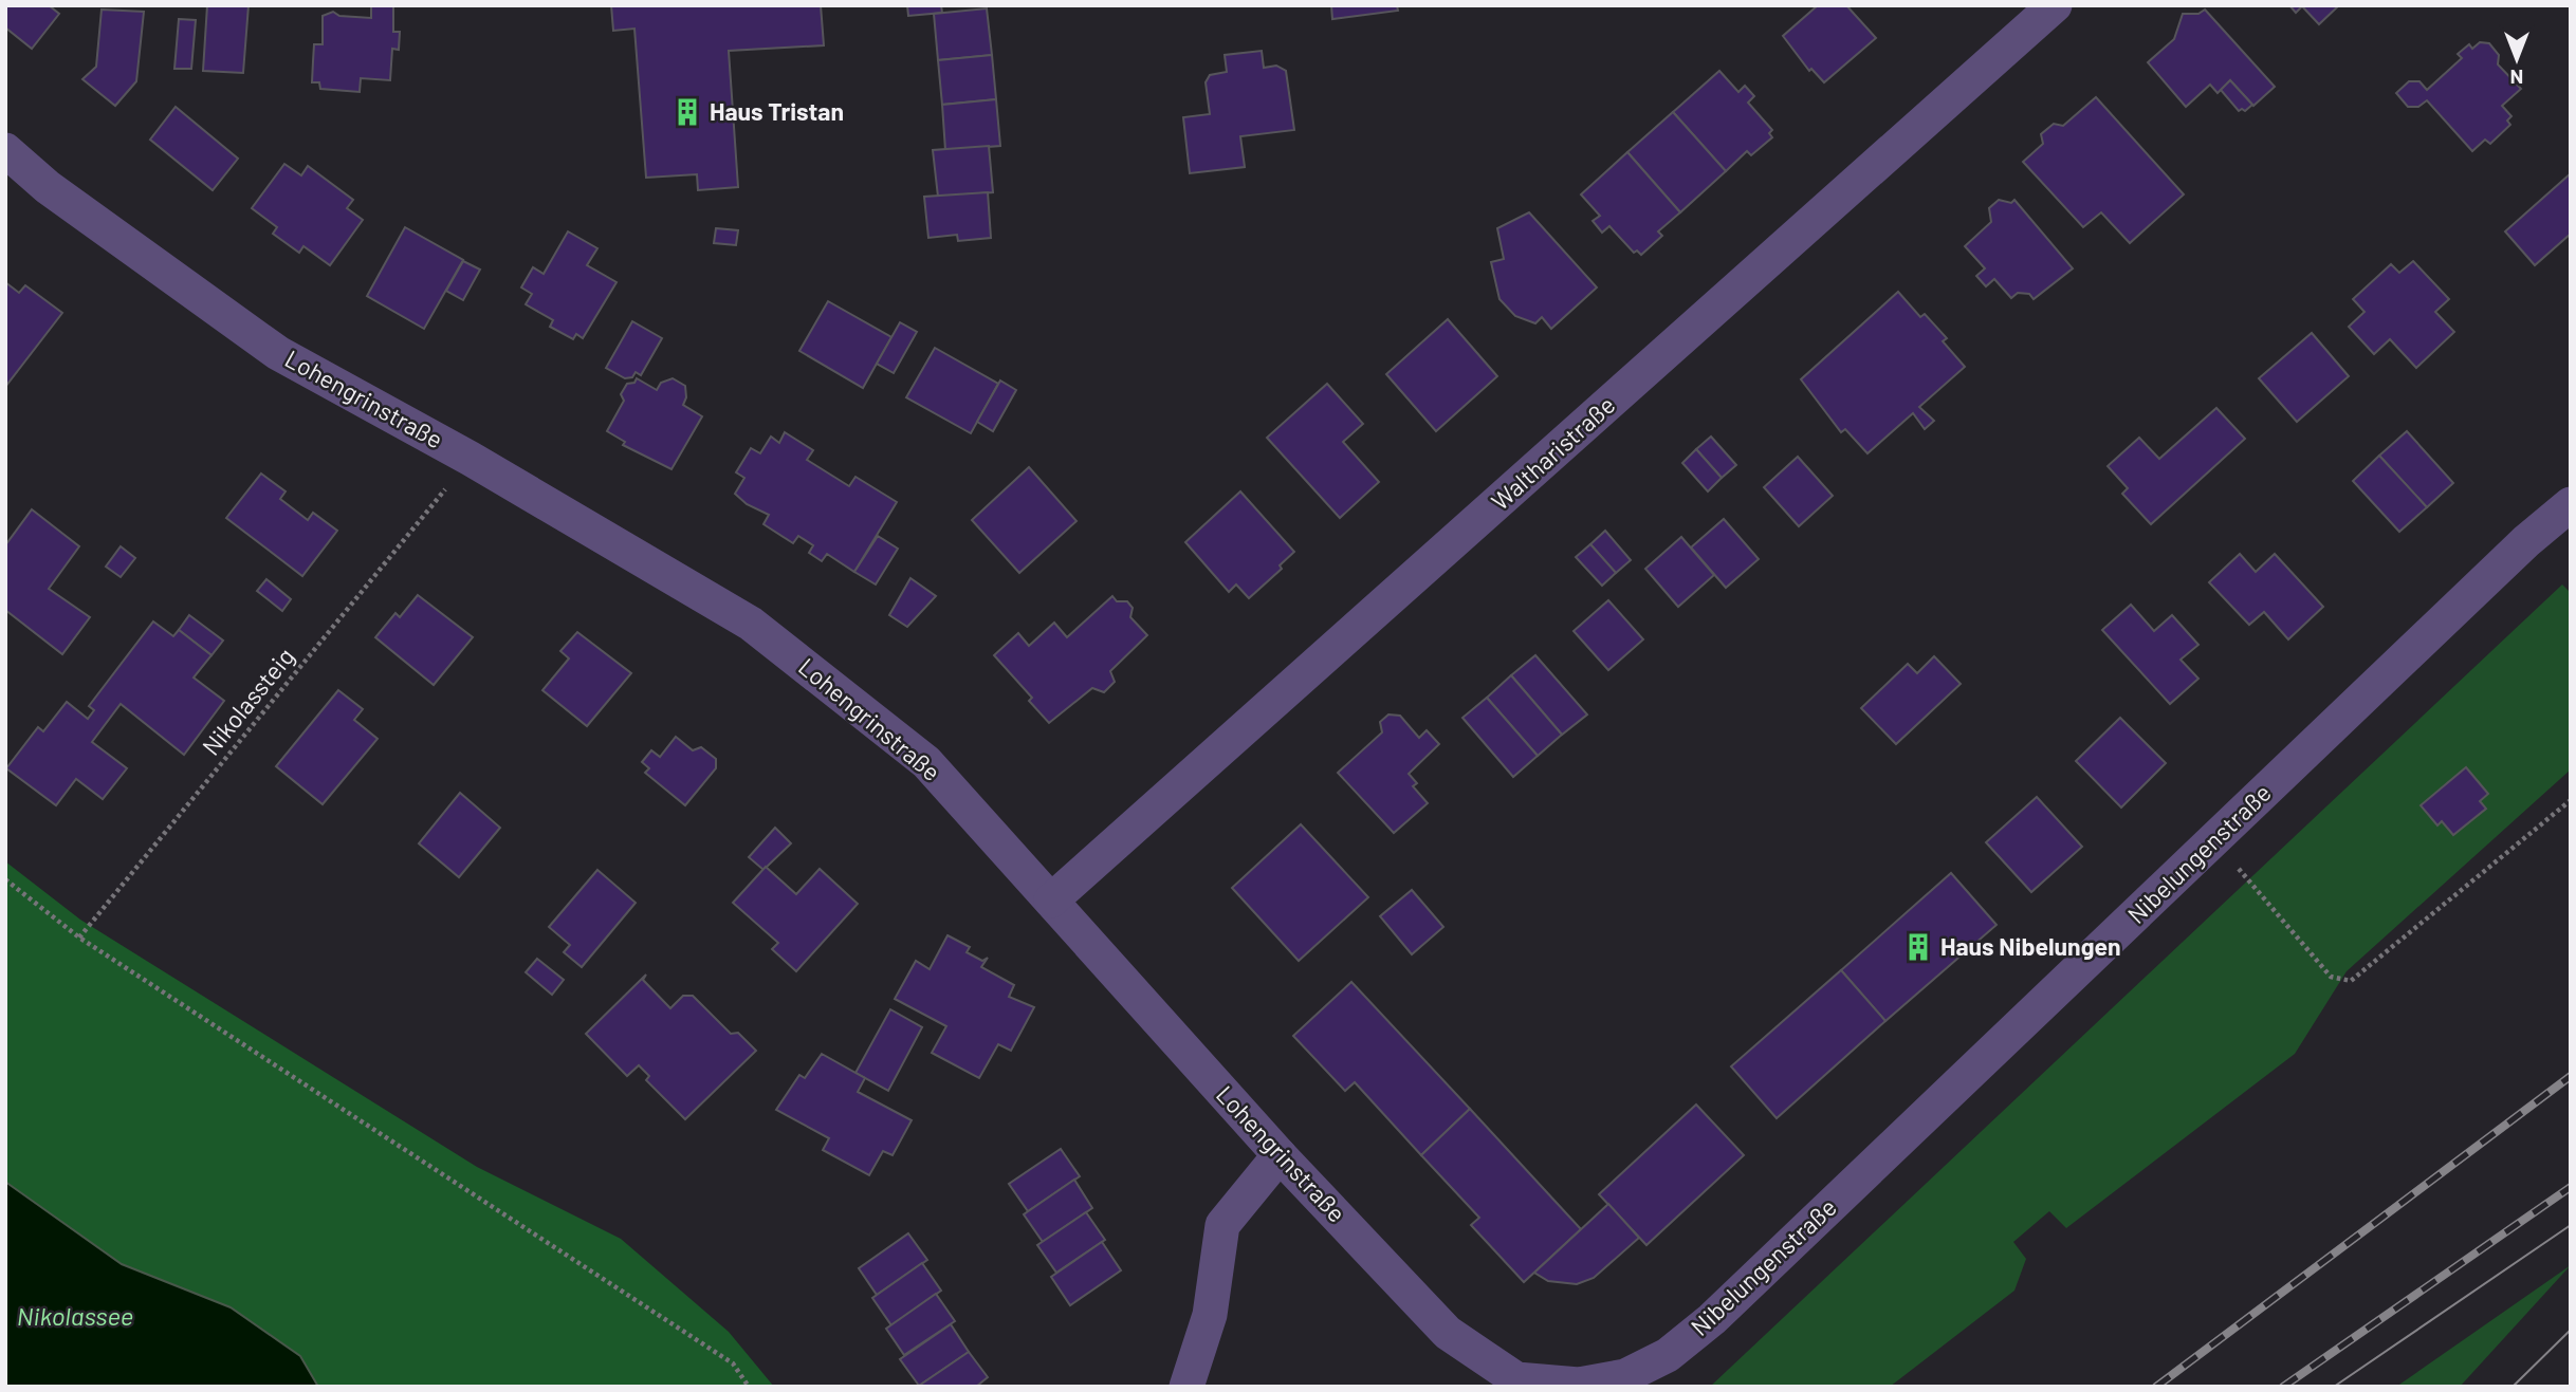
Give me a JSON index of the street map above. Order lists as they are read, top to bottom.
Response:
{
  "streets": {
    "street": ["Lohengrinstraße", "Waltharistraße", "Nibelungenstraße"],
    "path": ["Nikolassteig"]
  },
  "crossings": [
    ["Lohengrinstraße", "Waltharistraße"],
    ["Lohengrinstraße", "Nibelungenstraße"]
  ],
  "water": ["Nikolassee"],
  "places": {
    "building": ["Haus Tristan", "Haus Nibelungen"]
  },
  "north": "bottom"
}
